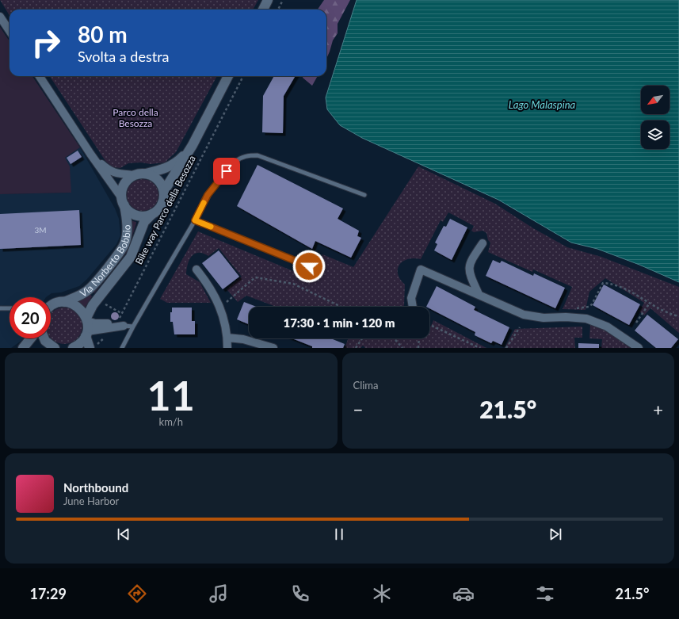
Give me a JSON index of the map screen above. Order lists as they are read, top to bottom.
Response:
{
  "streets": {
    "street": ["Via Norberto Bobbio"],
    "path": ["Bike way Parco della Besozza"]
  },
  "water": ["Lago Malaspina"],
  "parks": ["Parco della Besozza"],
  "house_numbers": ["3M"],
  "north": "bottom left",
  "page": {
    "turn": ["80 m", "Svolta a destra"],
    "limit": "20",
    "trip": "17:30 · 1 min · 120 m",
    "tile": [
      ["11", "km/h"],
      "Clima"
    ],
    "heat": ["−", "21.5°", "+"],
    "song": ["Northbound", "June Harbor"],
    "tabs": ["17:29", "21.5°"]
  }
}
